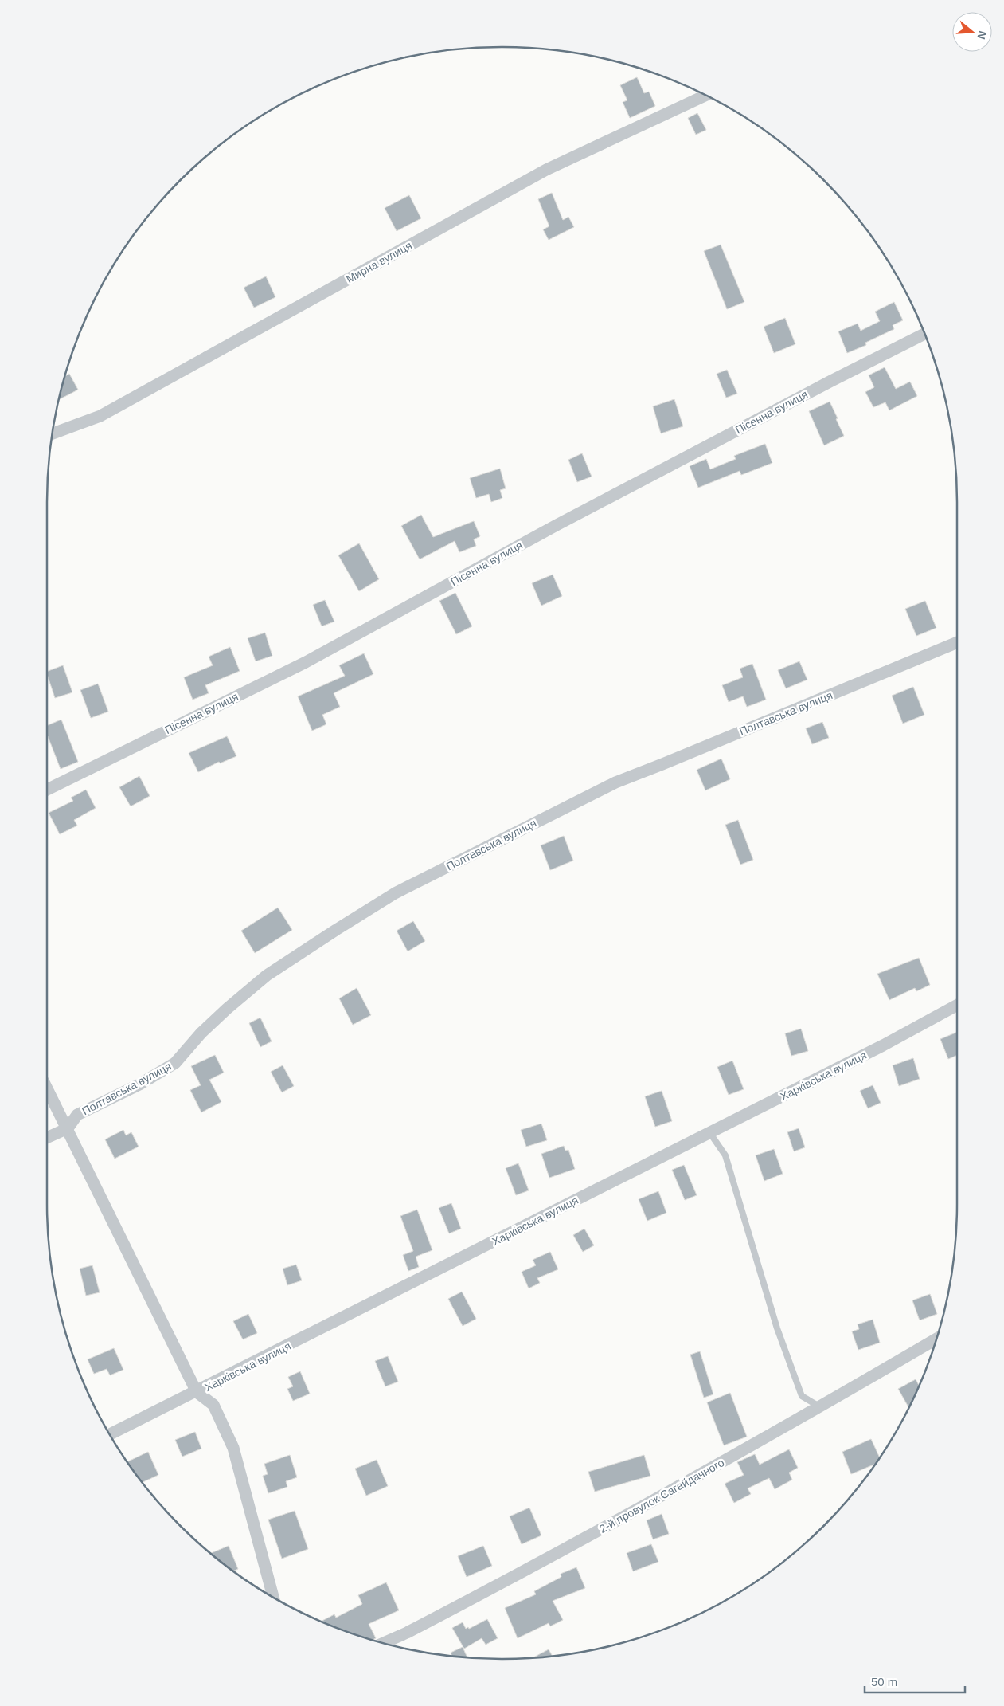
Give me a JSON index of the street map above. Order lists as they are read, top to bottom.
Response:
{
  "streets": {
    "street": [
      "Мирна вулиця",
      "Пісенна вулиця",
      "Полтавська вулиця",
      "Харківська вулиця",
      "2-й провулок Сагайдачного"
    ]
  },
  "scale_bar": "50 m",
  "north": "right"
}
